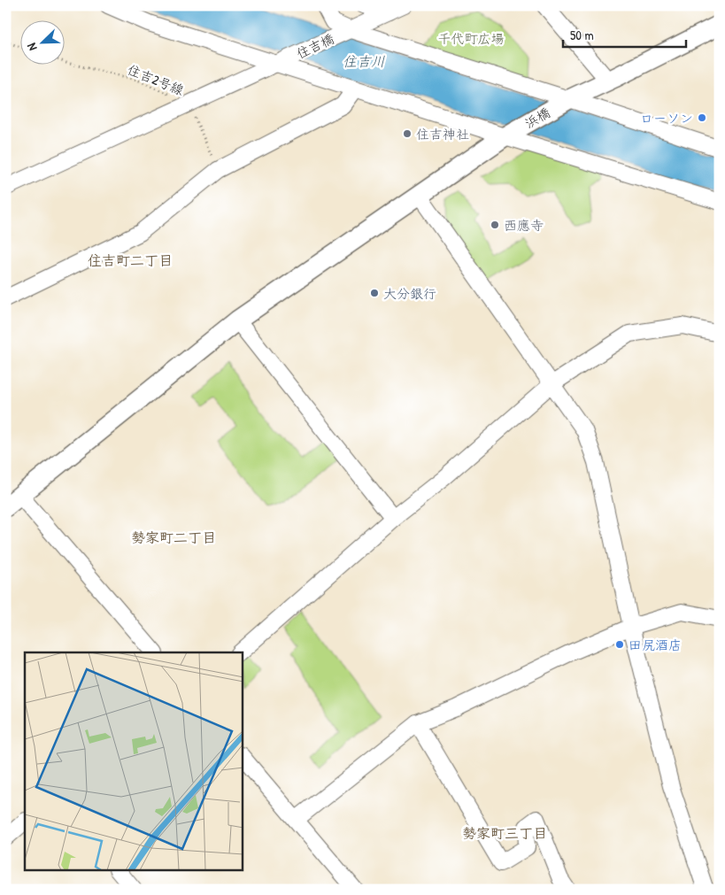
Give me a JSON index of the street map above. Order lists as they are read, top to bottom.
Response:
{
  "streets": {
    "street": ["住吉橋", "浜橋"],
    "path": ["住吉2号線"]
  },
  "crossings": [
    ["住吉橋", "住吉2号線"]
  ],
  "districts": ["住吉町二丁目", "勢家町二丁目", "勢家町三丁目"],
  "water": ["住吉川"],
  "parks": ["千代町広場"],
  "places": [
    "ローソン",
    "住吉神社",
    "西應寺",
    "大分銀行",
    "田尻酒店"
  ],
  "scale_bar": "50 m",
  "north": "bottom left"
}
